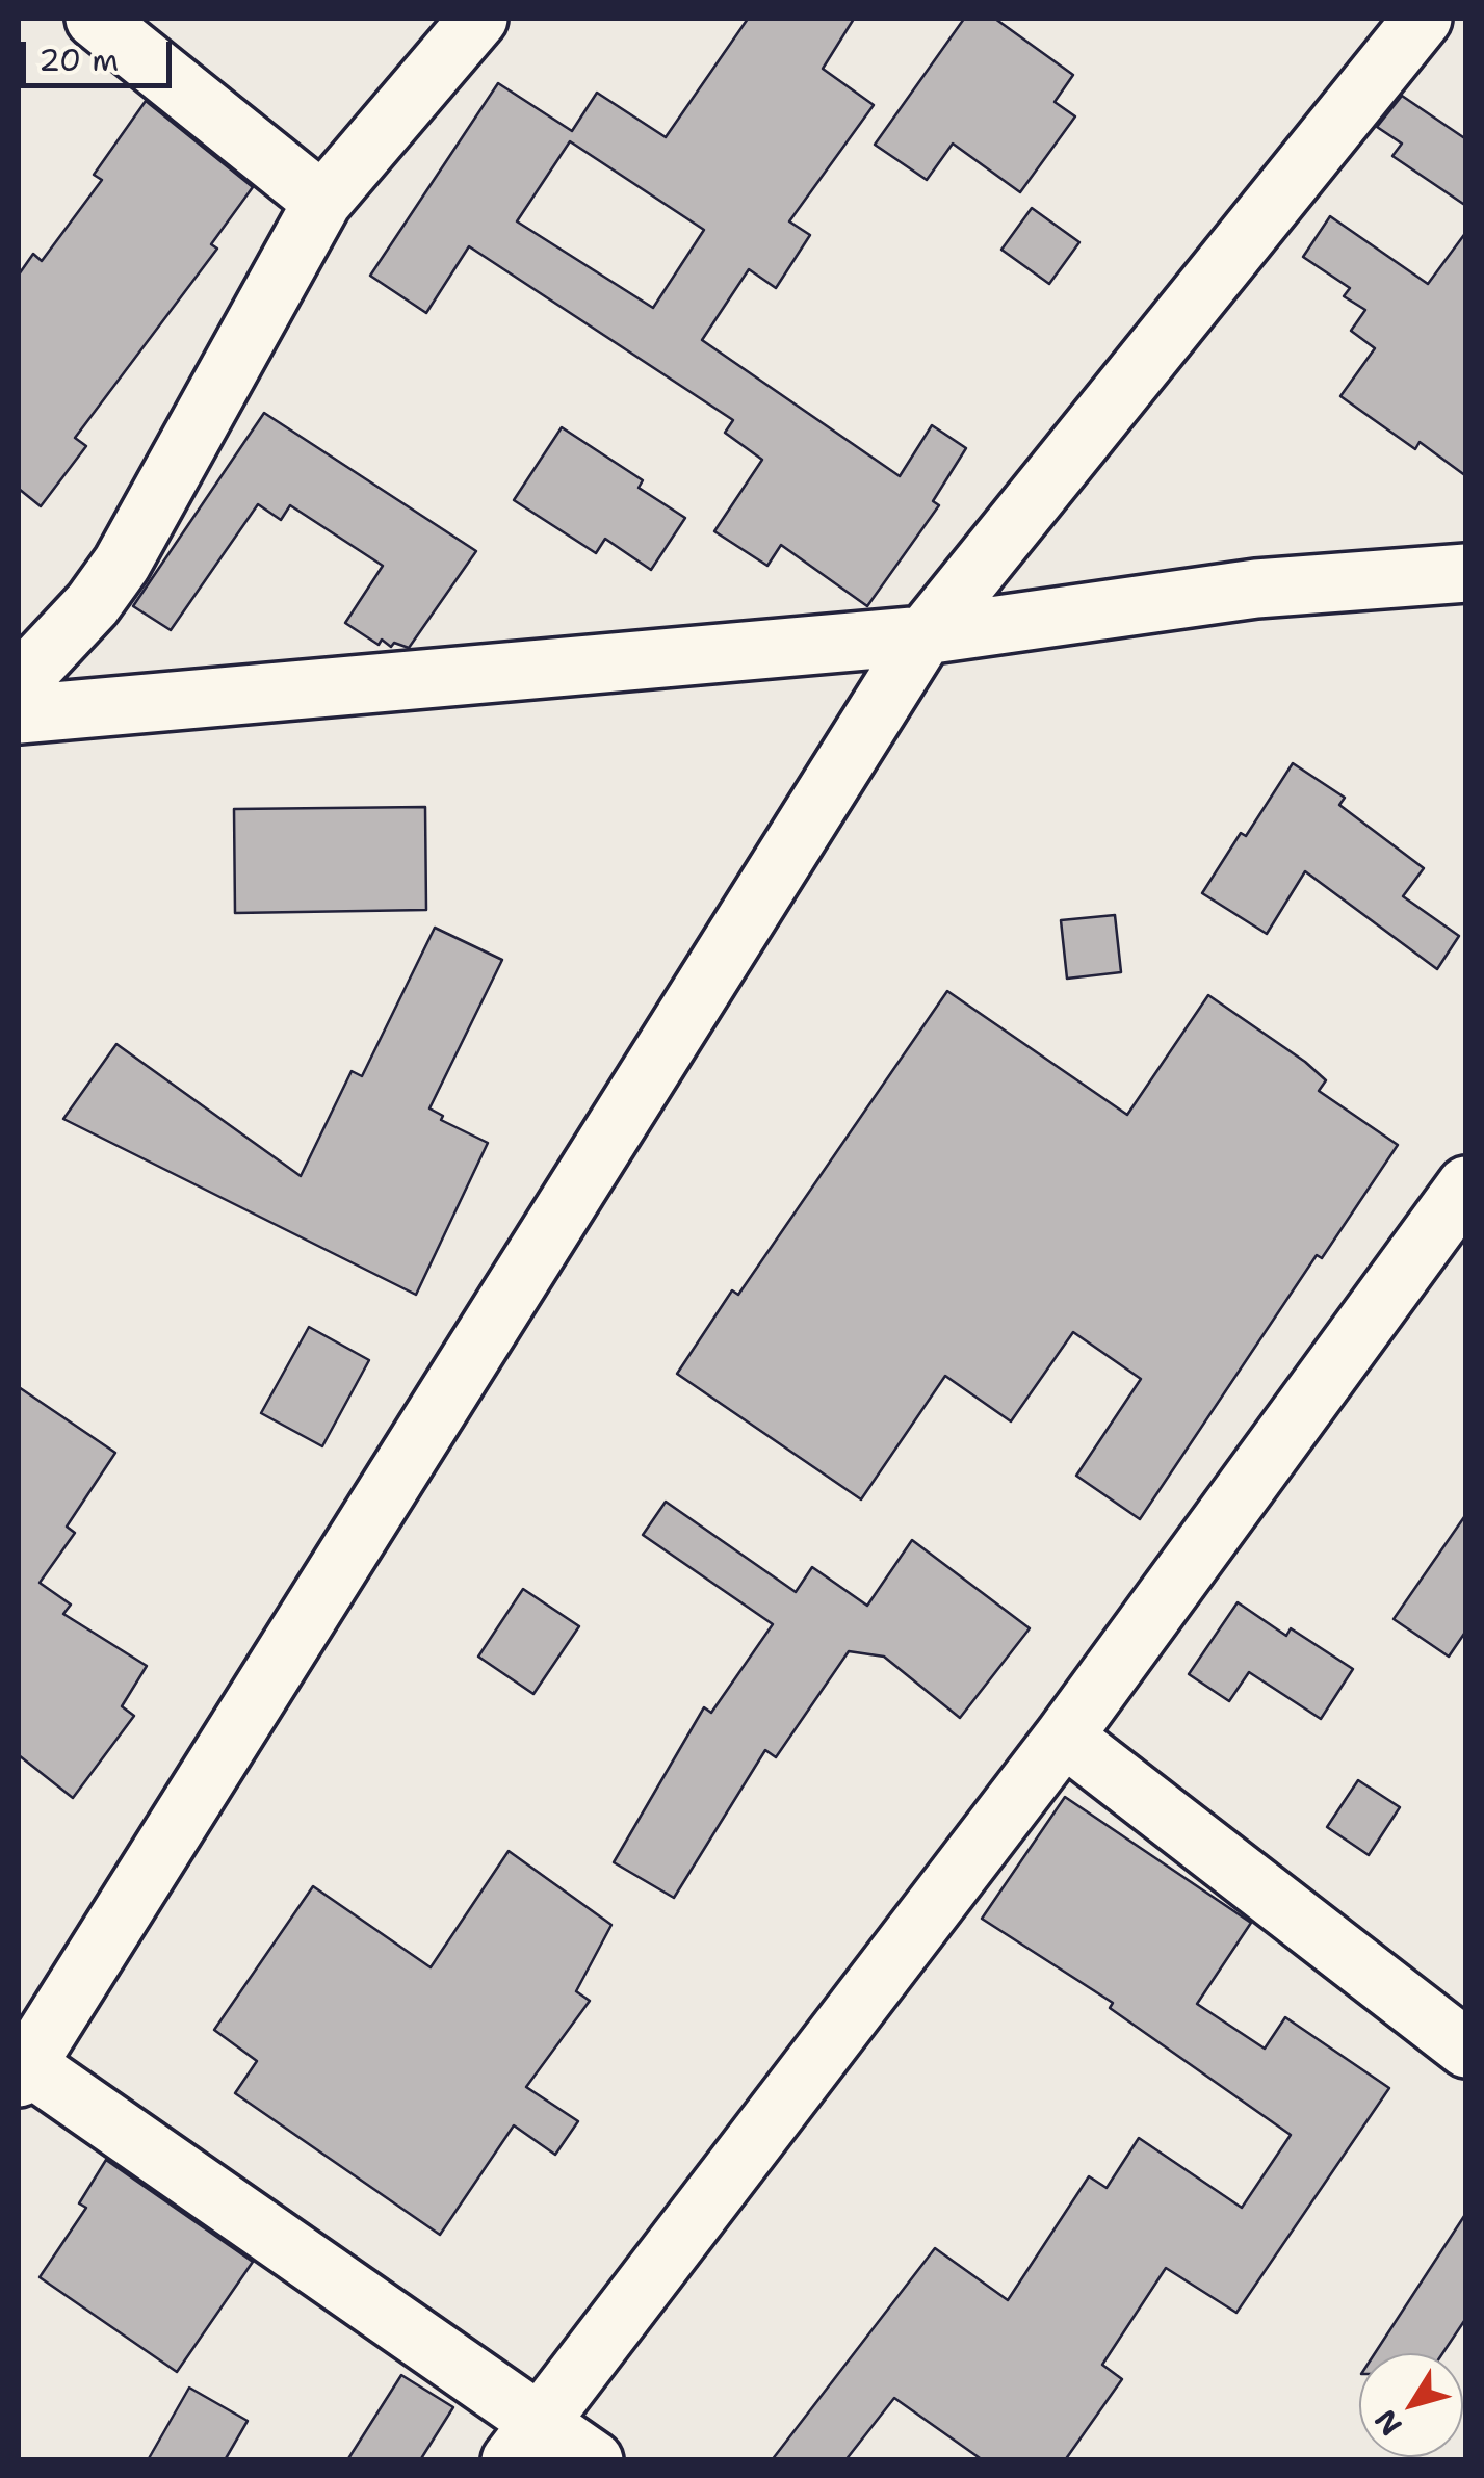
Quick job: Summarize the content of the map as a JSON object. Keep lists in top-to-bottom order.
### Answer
{
  "scale_bar": "20 m",
  "north": "bottom left"
}
